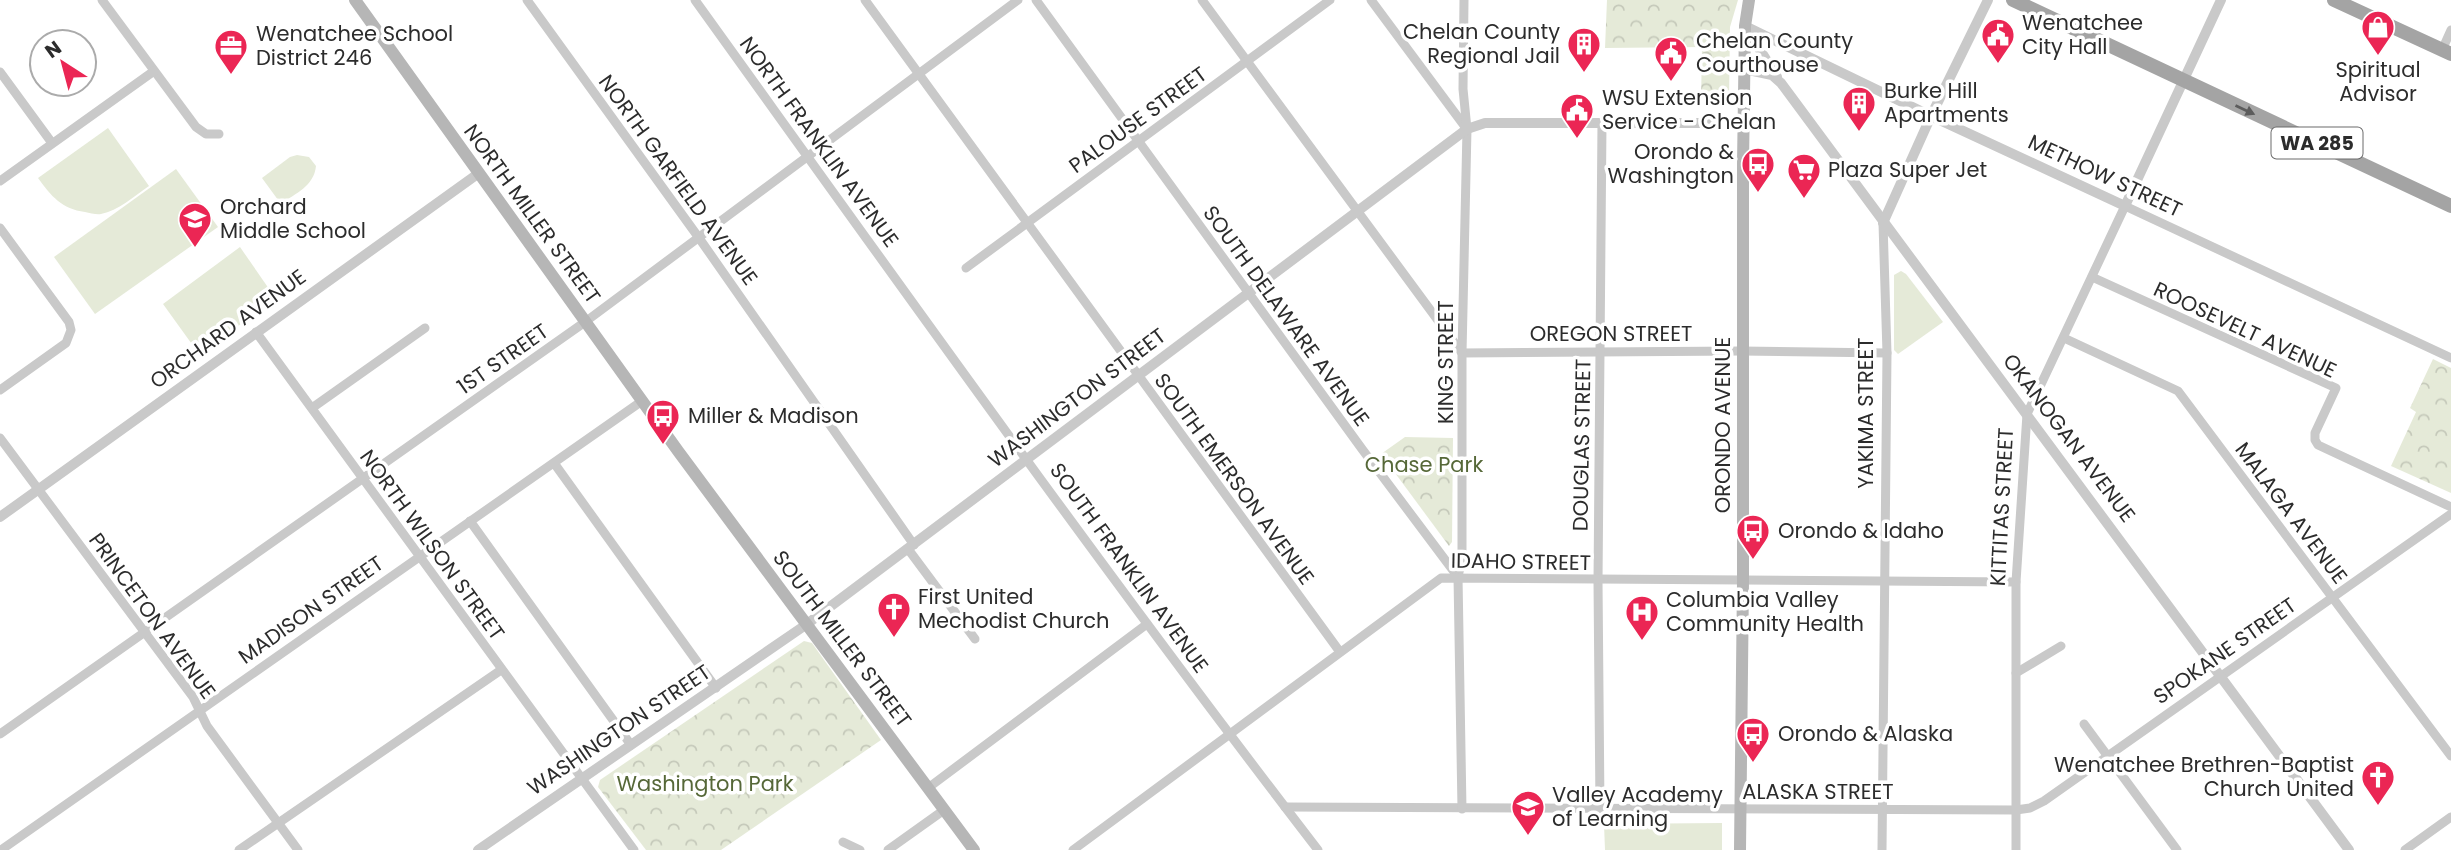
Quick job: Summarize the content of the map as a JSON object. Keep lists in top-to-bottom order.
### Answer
{
  "streets": {
    "main road": [
      "WA 285",
      "NORTH MILLER STREET",
      "ORONDO AVENUE",
      "SOUTH MILLER STREET"
    ],
    "street": [
      "PALOUSE STREET",
      "NORTH FRANKLIN AVENUE",
      "METHOW STREET",
      "NORTH GARFIELD AVENUE",
      "SOUTH DELAWARE AVENUE",
      "ORCHARD AVENUE",
      "ROOSEVELT AVENUE",
      "OREGON STREET",
      "1ST STREET",
      "KING STREET",
      "WASHINGTON STREET",
      "YAKIMA STREET",
      "OKANOGAN AVENUE",
      "DOUGLAS STREET",
      "SOUTH EMERSON AVENUE",
      "KITTITAS STREET",
      "MALAGA AVENUE",
      "NORTH WILSON STREET",
      "IDAHO STREET",
      "SOUTH FRANKLIN AVENUE",
      "MADISON STREET",
      "PRINCETON AVENUE",
      "SPOKANE STREET",
      "ALASKA STREET"
    ]
  },
  "crossings": [
    ["PALOUSE STREET", "SOUTH DELAWARE AVENUE"],
    ["PALOUSE STREET", "SOUTH EMERSON AVENUE"],
    ["NORTH FRANKLIN AVENUE", "1ST STREET"],
    ["NORTH FRANKLIN AVENUE", "SOUTH FRANKLIN AVENUE"],
    ["WA 285", "KITTITAS STREET"],
    ["METHOW STREET", "YAKIMA STREET"],
    ["METHOW STREET", "ORONDO AVENUE"],
    ["METHOW STREET", "OKANOGAN AVENUE"],
    ["METHOW STREET", "KITTITAS STREET"],
    ["NORTH GARFIELD AVENUE", "1ST STREET"],
    ["NORTH GARFIELD AVENUE", "WASHINGTON STREET"],
    ["NORTH MILLER STREET", "ORCHARD AVENUE"],
    ["NORTH MILLER STREET", "1ST STREET"],
    ["NORTH MILLER STREET", "MADISON STREET"],
    ["NORTH MILLER STREET", "SOUTH MILLER STREET"],
    ["SOUTH DELAWARE AVENUE", "KING STREET"],
    ["SOUTH DELAWARE AVENUE", "WASHINGTON STREET"],
    ["SOUTH DELAWARE AVENUE", "IDAHO STREET"],
    ["ORCHARD AVENUE", "NORTH WILSON STREET"],
    ["ORCHARD AVENUE", "PRINCETON AVENUE"],
    ["ROOSEVELT AVENUE", "KITTITAS STREET"],
    ["OREGON STREET", "KING STREET"],
    ["OREGON STREET", "YAKIMA STREET"],
    ["OREGON STREET", "ORONDO AVENUE"],
    ["OREGON STREET", "DOUGLAS STREET"],
    ["1ST STREET", "SOUTH EMERSON AVENUE"],
    ["1ST STREET", "NORTH WILSON STREET"],
    ["1ST STREET", "PRINCETON AVENUE"],
    ["KING STREET", "WASHINGTON STREET"],
    ["KING STREET", "IDAHO STREET"],
    ["KING STREET", "ALASKA STREET"],
    ["WASHINGTON STREET", "ORONDO AVENUE"],
    ["WASHINGTON STREET", "DOUGLAS STREET"],
    ["WASHINGTON STREET", "SOUTH EMERSON AVENUE"],
    ["WASHINGTON STREET", "NORTH WILSON STREET"],
    ["WASHINGTON STREET", "SOUTH FRANKLIN AVENUE"],
    ["WASHINGTON STREET", "SOUTH MILLER STREET"],
    ["YAKIMA STREET", "OKANOGAN AVENUE"],
    ["YAKIMA STREET", "IDAHO STREET"],
    ["YAKIMA STREET", "ALASKA STREET"],
    ["ORONDO AVENUE", "OKANOGAN AVENUE"],
    ["ORONDO AVENUE", "IDAHO STREET"],
    ["ORONDO AVENUE", "ALASKA STREET"],
    ["OKANOGAN AVENUE", "KITTITAS STREET"],
    ["OKANOGAN AVENUE", "SPOKANE STREET"],
    ["DOUGLAS STREET", "IDAHO STREET"],
    ["DOUGLAS STREET", "ALASKA STREET"],
    ["SOUTH EMERSON AVENUE", "IDAHO STREET"],
    ["KITTITAS STREET", "MALAGA AVENUE"],
    ["KITTITAS STREET", "IDAHO STREET"],
    ["KITTITAS STREET", "SPOKANE STREET"],
    ["KITTITAS STREET", "ALASKA STREET"],
    ["MALAGA AVENUE", "SPOKANE STREET"],
    ["NORTH WILSON STREET", "MADISON STREET"],
    ["IDAHO STREET", "SOUTH FRANKLIN AVENUE"],
    ["SOUTH FRANKLIN AVENUE", "ALASKA STREET"],
    ["MADISON STREET", "PRINCETON AVENUE"],
    ["SPOKANE STREET", "ALASKA STREET"]
  ],
  "parks": ["Chase Park", "Washington Park"],
  "places": {
    "shop": ["Spiritual Advisor"],
    "public building": ["Wenatchee City Hall", "Chelan County Courthouse", "WSU Extension Service - Chelan"],
    "building": ["Chelan County Regional Jail", "Burke Hill Apartments"],
    "office": ["Wenatchee School District 246"],
    "bus stop": [
      "Orondo & Washington",
      "Miller & Madison",
      "Orondo & Idaho",
      "Orondo & Alaska"
    ],
    "supermarket": ["Plaza Super Jet"],
    "school or university": ["Orchard Middle School", "Valley Academy of Learning"],
    "church": ["First United Mechodist Church", "Wenatchee Brethren-Baptist Church United"],
    "hospital": ["Columbia Valley Community Health"]
  },
  "north": "top left"
}
